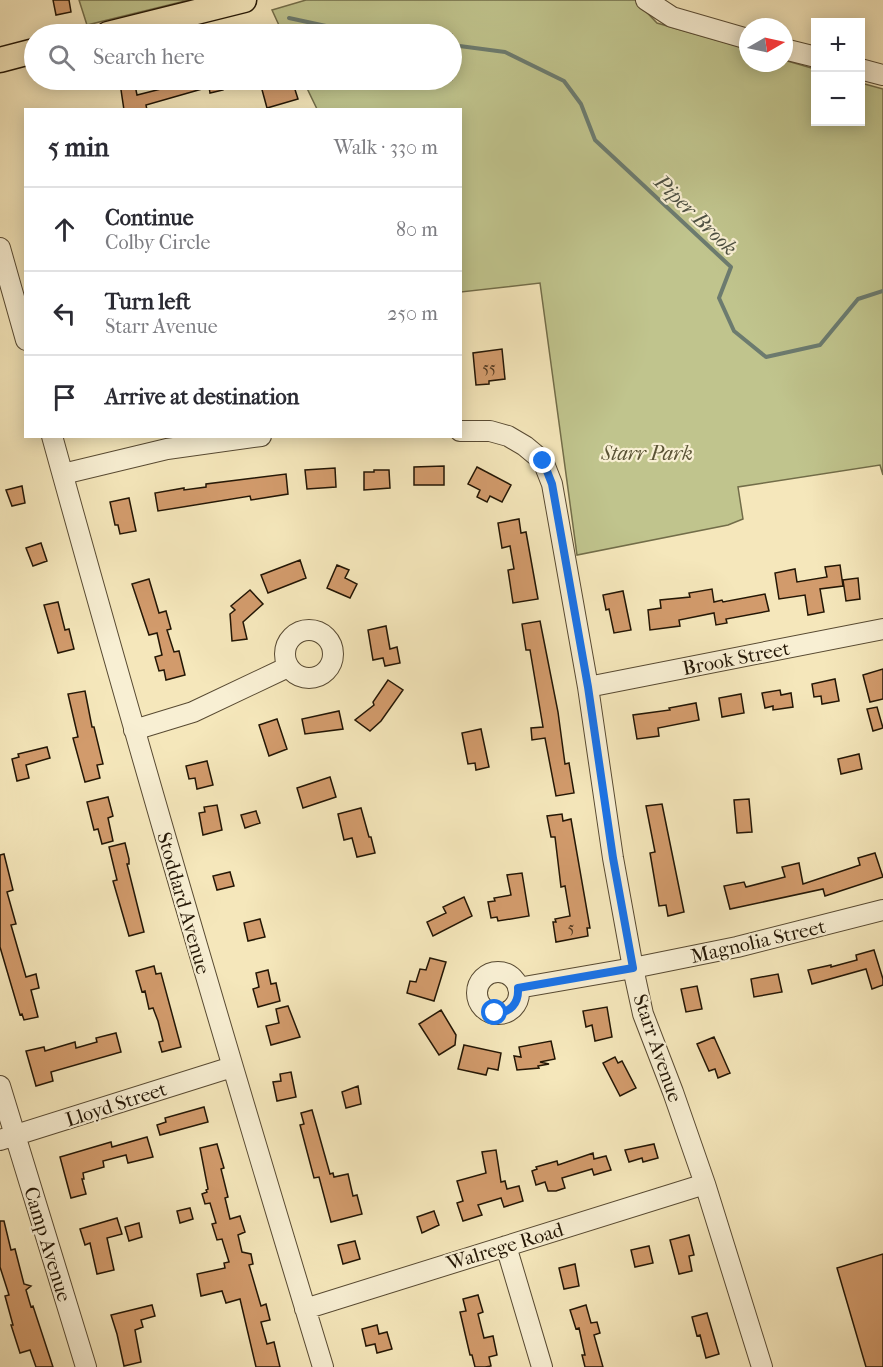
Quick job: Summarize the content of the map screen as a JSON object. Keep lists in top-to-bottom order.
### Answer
{
  "streets": {
    "street": [
      "Brook Street",
      "Stoddard Avenue",
      "Magnolia Street",
      "Starr Avenue",
      "Lloyd Street",
      "Camp Avenue",
      "Walrege Road"
    ]
  },
  "crossings": [
    ["Brook Street", "Starr Avenue"],
    ["Stoddard Avenue", "Lloyd Street"],
    ["Stoddard Avenue", "Walrege Road"],
    ["Magnolia Street", "Starr Avenue"],
    ["Starr Avenue", "Walrege Road"],
    ["Lloyd Street", "Camp Avenue"]
  ],
  "water": ["Piper Brook"],
  "parks": ["Starr Park"],
  "house_numbers": ["55", "5"],
  "north": "right",
  "page": {
    "map_buttons": ["+", "−"],
    "search": "Search here",
    "heading": ["5 min", "Walk · 330 m"],
    "list": [
      ["Continue", "Colby Circle", "80 m"],
      ["Turn left", "Starr Avenue", "250 m"],
      "Arrive at destination"
    ]
  }
}
